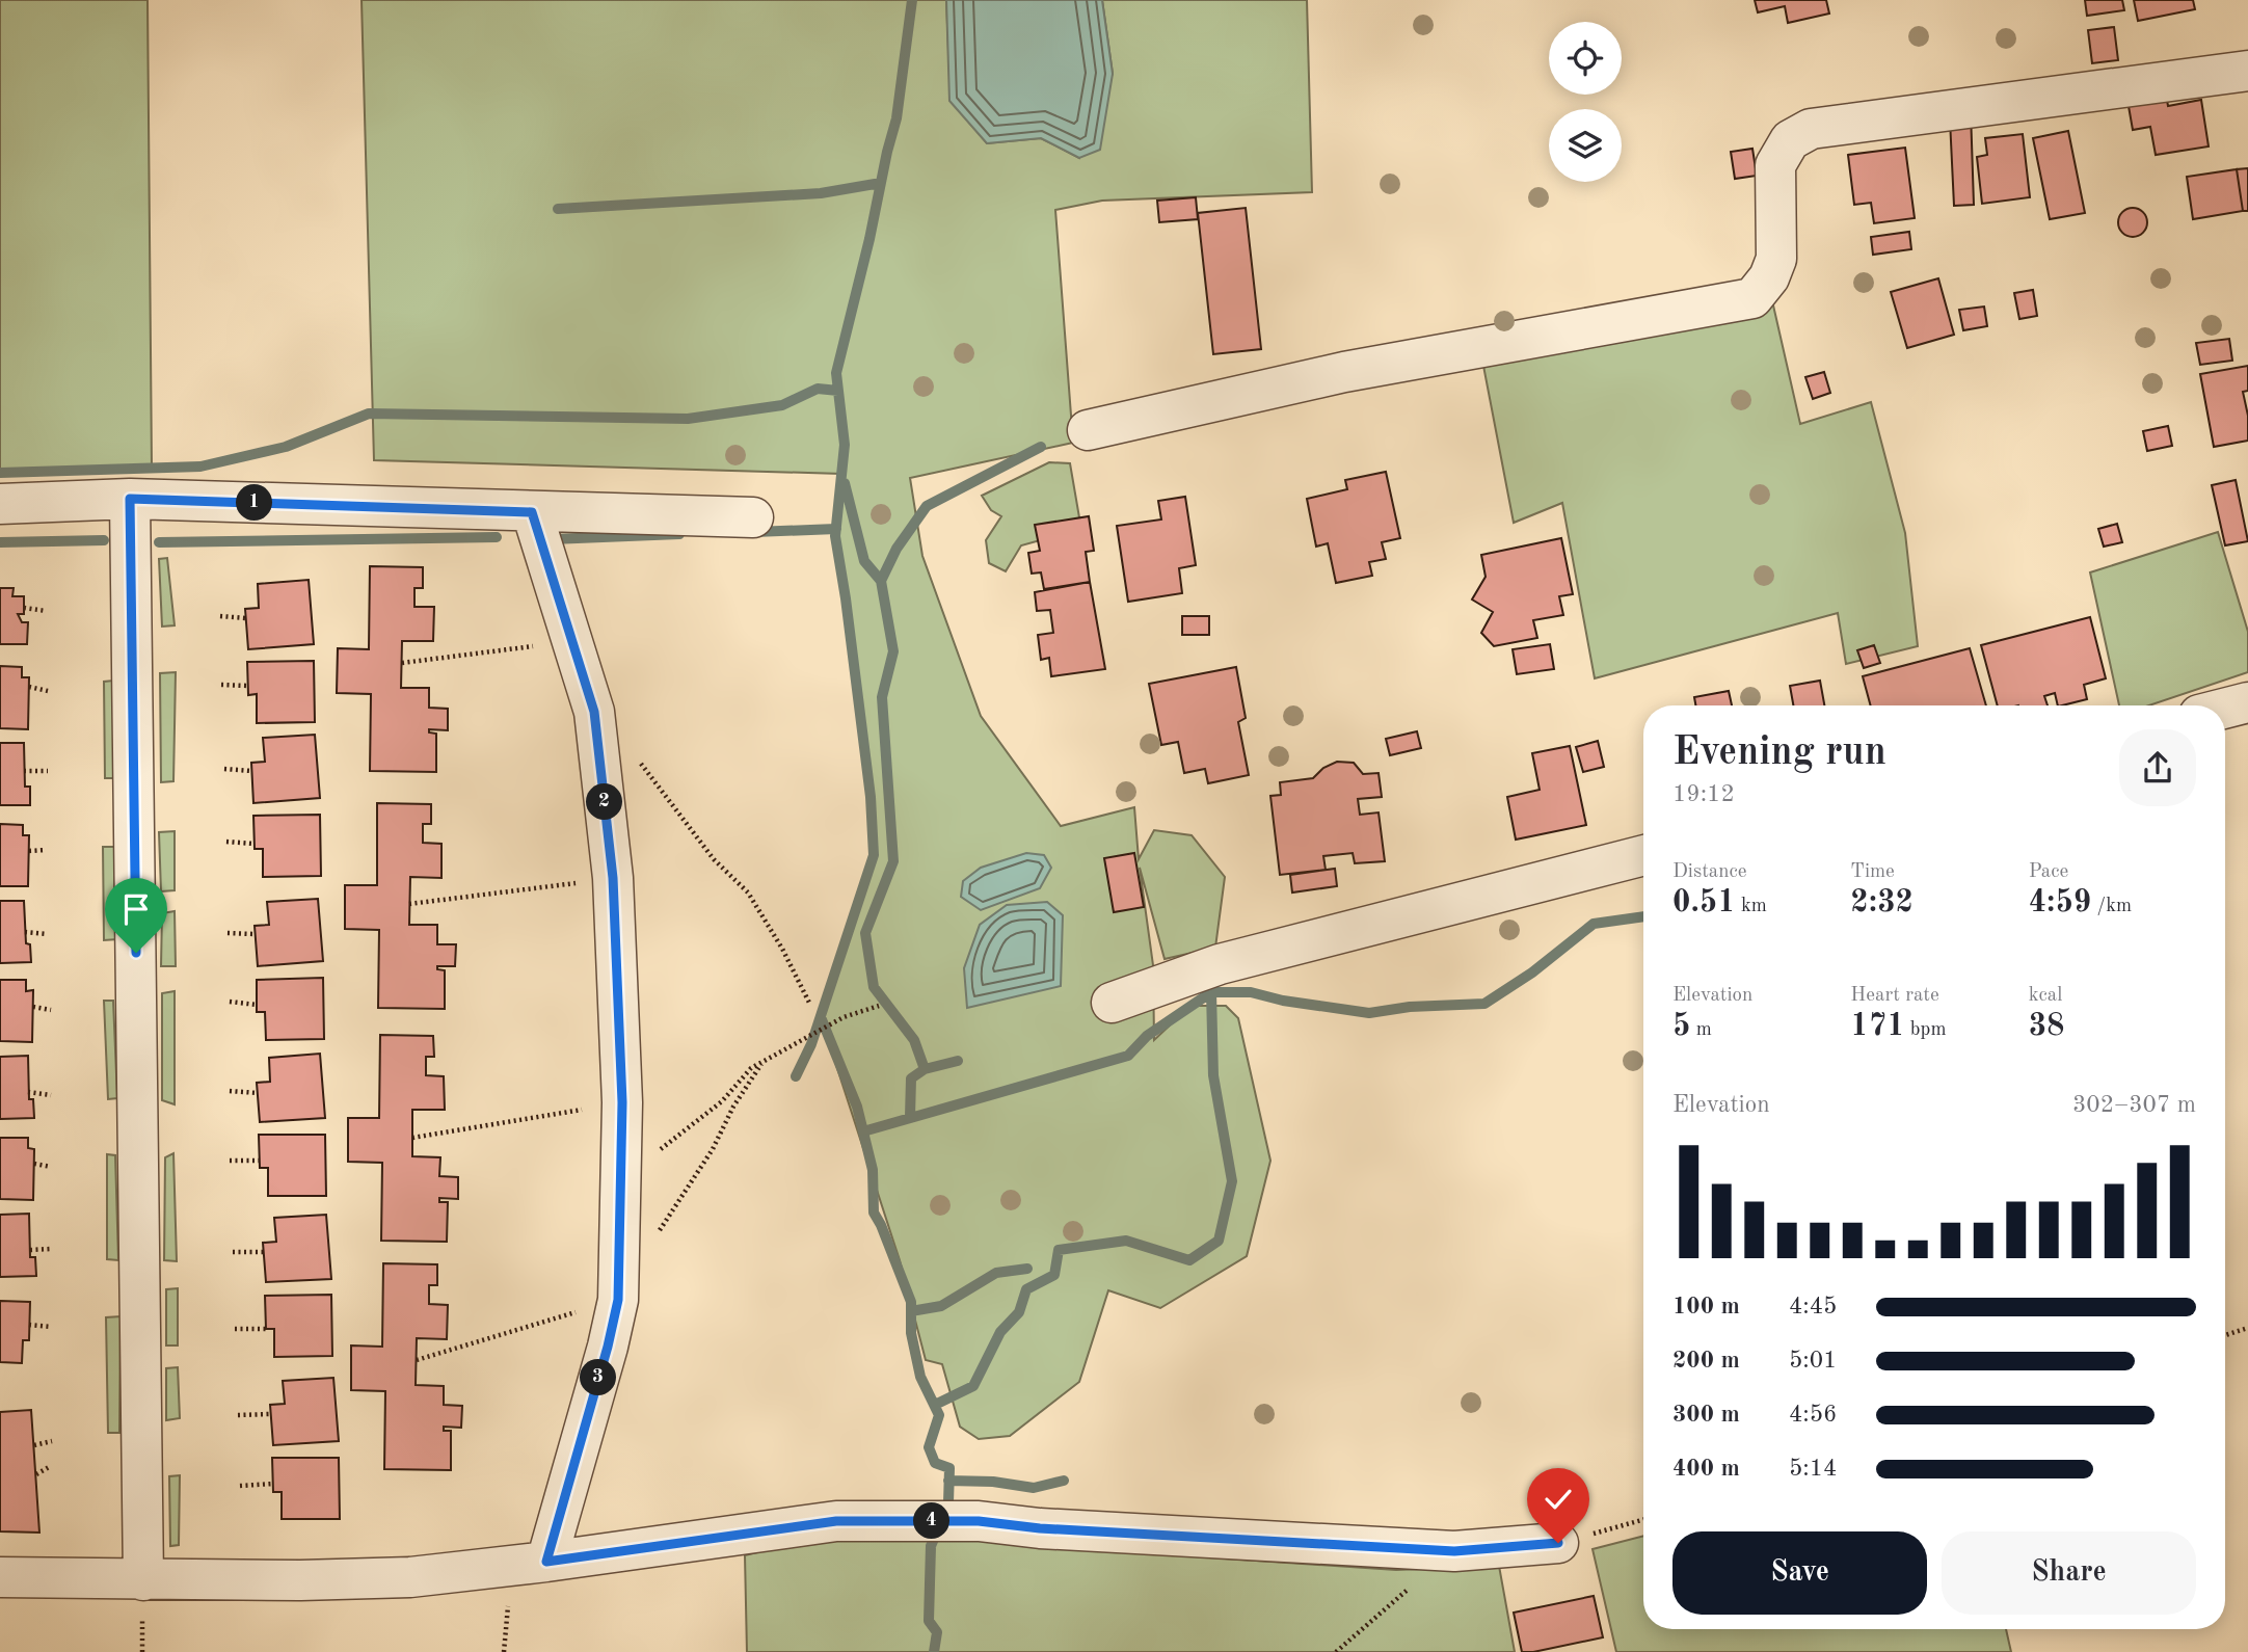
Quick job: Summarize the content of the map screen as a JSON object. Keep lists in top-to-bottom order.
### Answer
{
  "page": {
    "pins": [
      "1",
      "2",
      "3",
      "4"
    ],
    "heading": ["Evening run", "19:12"],
    "stats": [
      ["Distance", "0.51 km"],
      ["Time", "2:32"],
      ["Pace", "4:59 /km"],
      ["Elevation", "5 m"],
      ["Heart rate", "171 bpm"],
      ["kcal", "38"]
    ],
    "chart": ["Elevation", "302–307 m"],
    "list": [
      {
        "name": "100 m",
        "note": "4:45"
      },
      {
        "name": "200 m",
        "note": "5:01"
      },
      {
        "name": "300 m",
        "note": "4:56"
      },
      {
        "name": "400 m",
        "note": "5:14"
      }
    ],
    "buttons": ["Save", "Share"]
  }
}
